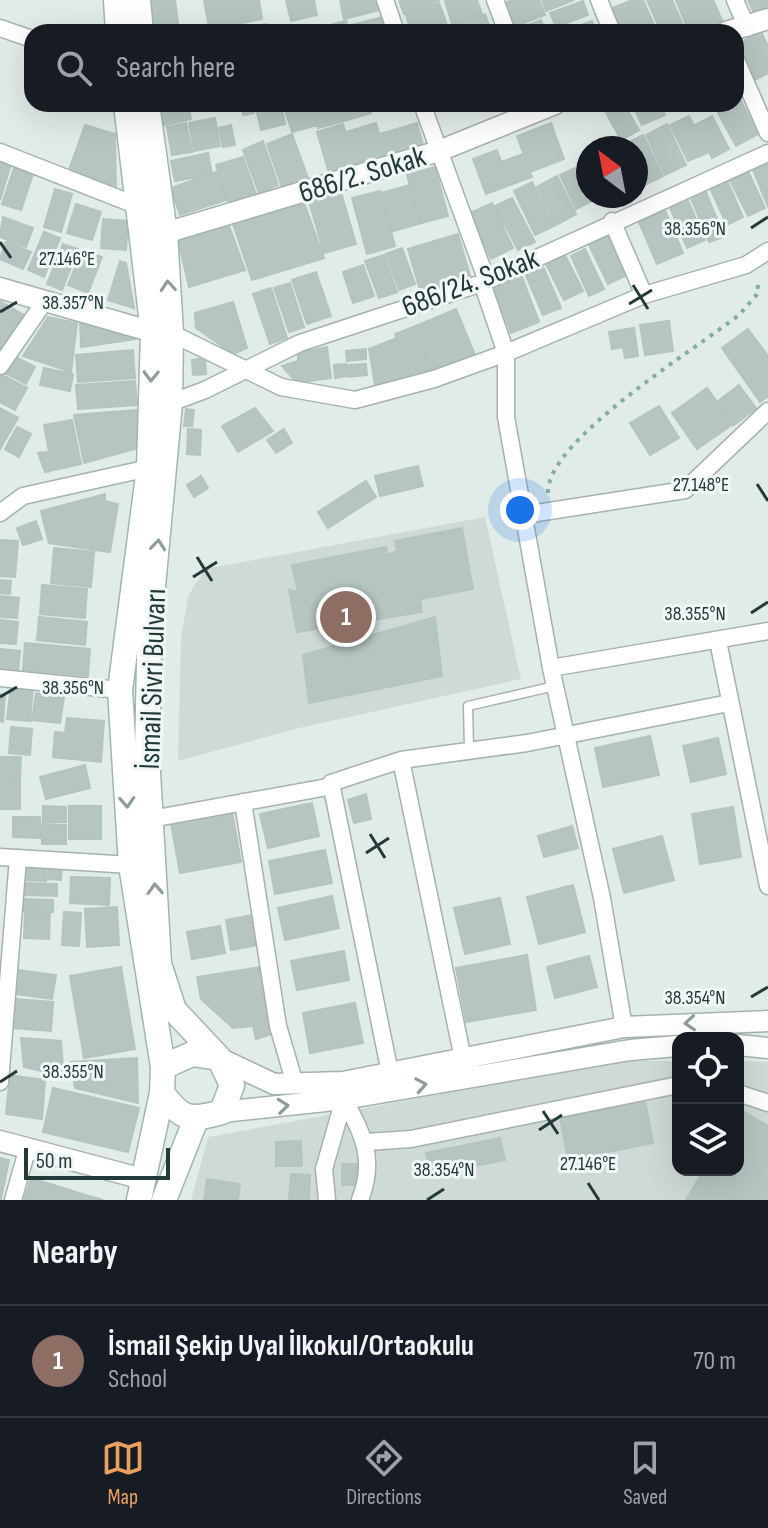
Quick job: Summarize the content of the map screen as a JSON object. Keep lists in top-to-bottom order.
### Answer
{
  "streets": {
    "main road": ["İsmail Sivri Bulvarı"],
    "street": ["686/2. Sokak", "686/24. Sokak"]
  },
  "crossings": [
    ["686/2. Sokak", "İsmail Sivri Bulvarı"],
    ["686/24. Sokak", "İsmail Sivri Bulvarı"]
  ],
  "scale_bar": "50 m",
  "north": "top left",
  "page": {
    "search": "Search here",
    "pins": "1",
    "scale": "50 m",
    "heading": "Nearby",
    "list": [
      {
        "mark": "1",
        "name": "İsmail Şekip Uyal İlkokul/Ortaokulu",
        "note": "School",
        "value": "70 m"
      }
    ],
    "nav": ["Map", "Directions", "Saved"]
  },
  "coordinates": [
    "38.356°N",
    "27.146°E",
    "38.357°N",
    "27.148°E",
    "38.355°N",
    "38.354°N"
  ]
}
